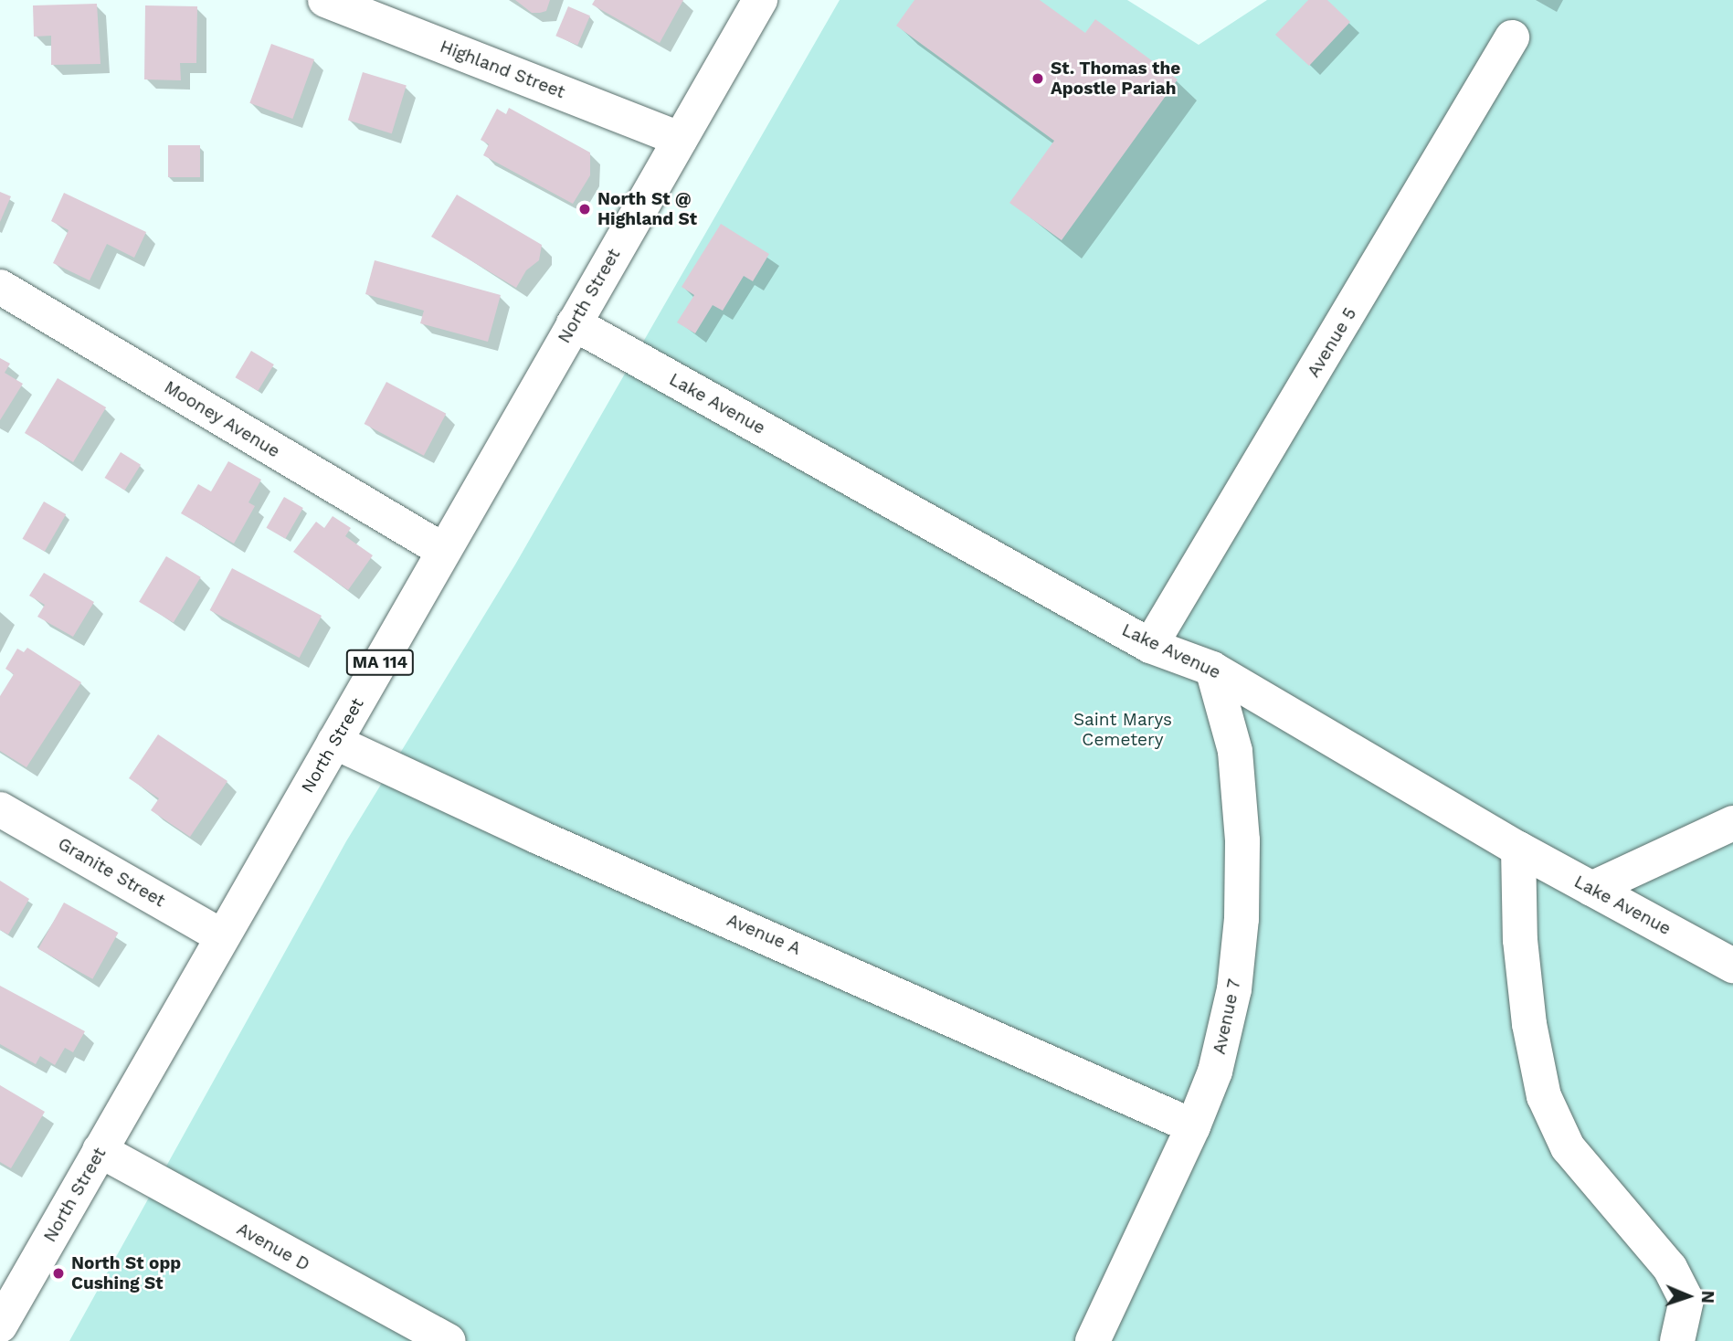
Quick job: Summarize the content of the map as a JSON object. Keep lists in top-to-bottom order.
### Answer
{
  "streets": {
    "main road": [
      "Highland Street",
      "North Street",
      "Avenue 5",
      "Lake Avenue",
      "Mooney Avenue",
      "MA 114",
      "Granite Street",
      "Avenue A",
      "Avenue 7",
      "Avenue D"
    ]
  },
  "crossings": [
    ["Highland Street", "North Street"],
    ["North Street", "Lake Avenue"],
    ["North Street", "Mooney Avenue"],
    ["North Street", "Granite Street"],
    ["North Street", "Avenue A"],
    ["North Street", "Avenue D"],
    ["Avenue 5", "Lake Avenue"],
    ["Lake Avenue", "Avenue 7"],
    ["Avenue A", "Avenue 7"]
  ],
  "parks": ["Saint Marys Cemetery"],
  "places": ["St. Thomas the Apostle Pariah", "North St @ Highland St", "North St opp Cushing St"],
  "north": "right"
}
